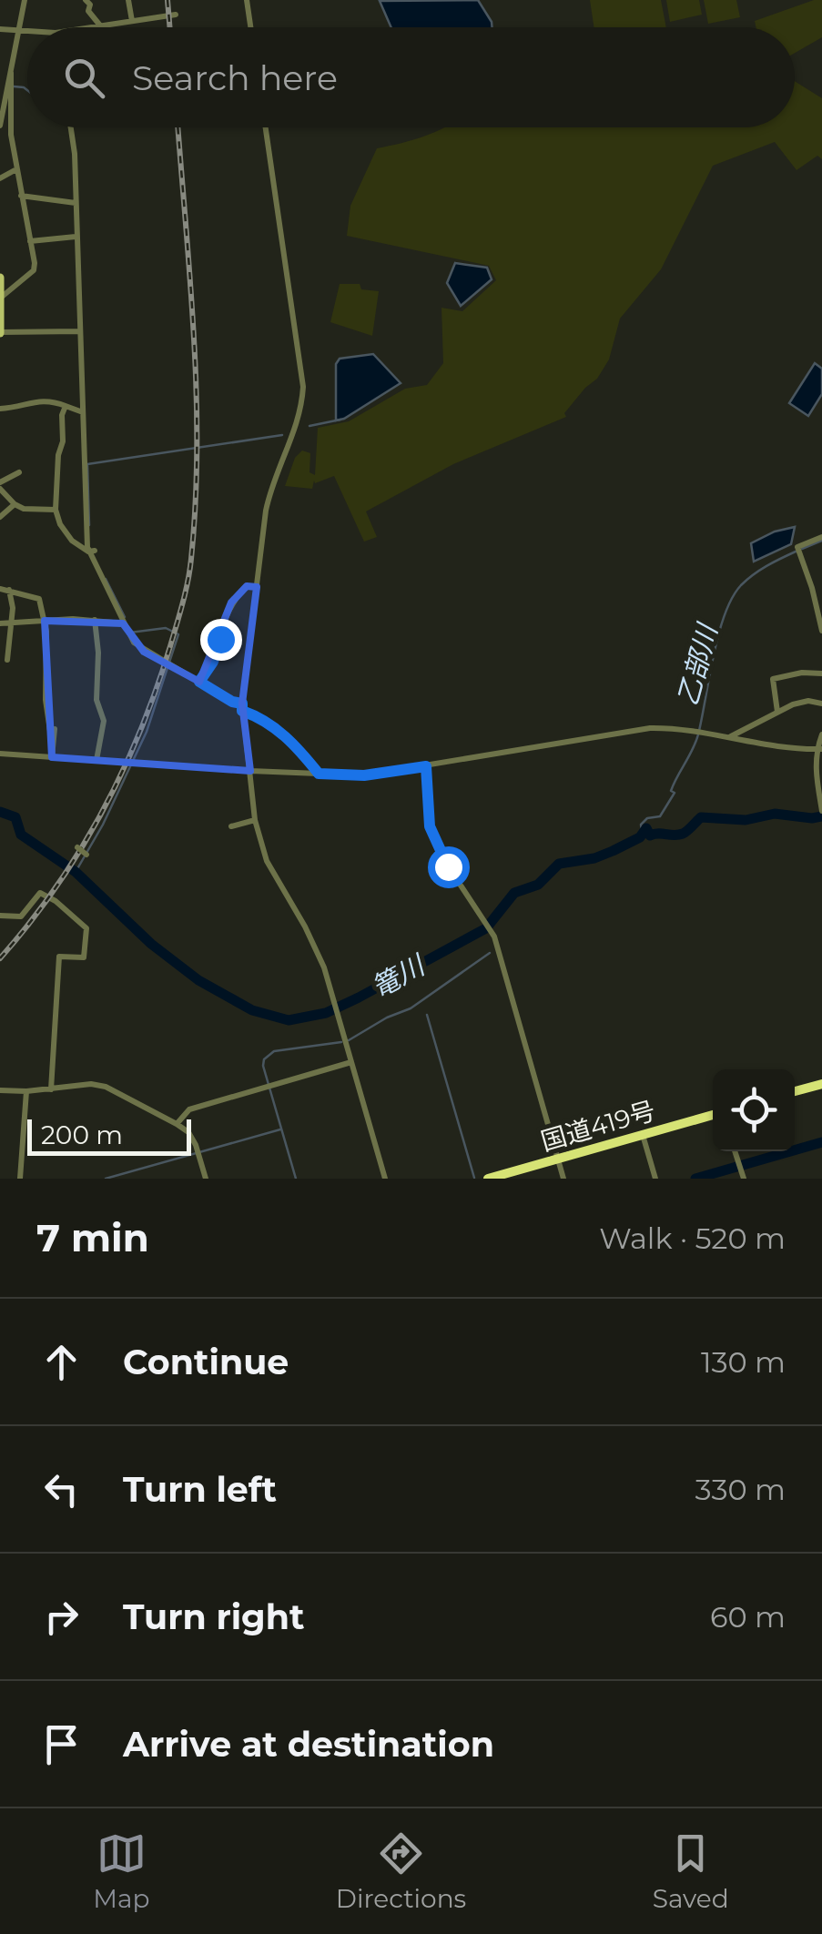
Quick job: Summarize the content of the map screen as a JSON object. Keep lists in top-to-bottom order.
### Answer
{
  "streets": {
    "highway": ["国道419号"]
  },
  "water": ["乙部川", "篭川"],
  "scale_bar": "200 m",
  "page": {
    "search": "Search here",
    "scale": "200 m",
    "heading": ["7 min", "Walk · 520 m"],
    "list": [
      ["Continue", "130 m"],
      ["Turn left", "330 m"],
      ["Turn right", "60 m"],
      "Arrive at destination"
    ],
    "nav": ["Map", "Directions", "Saved"]
  }
}
